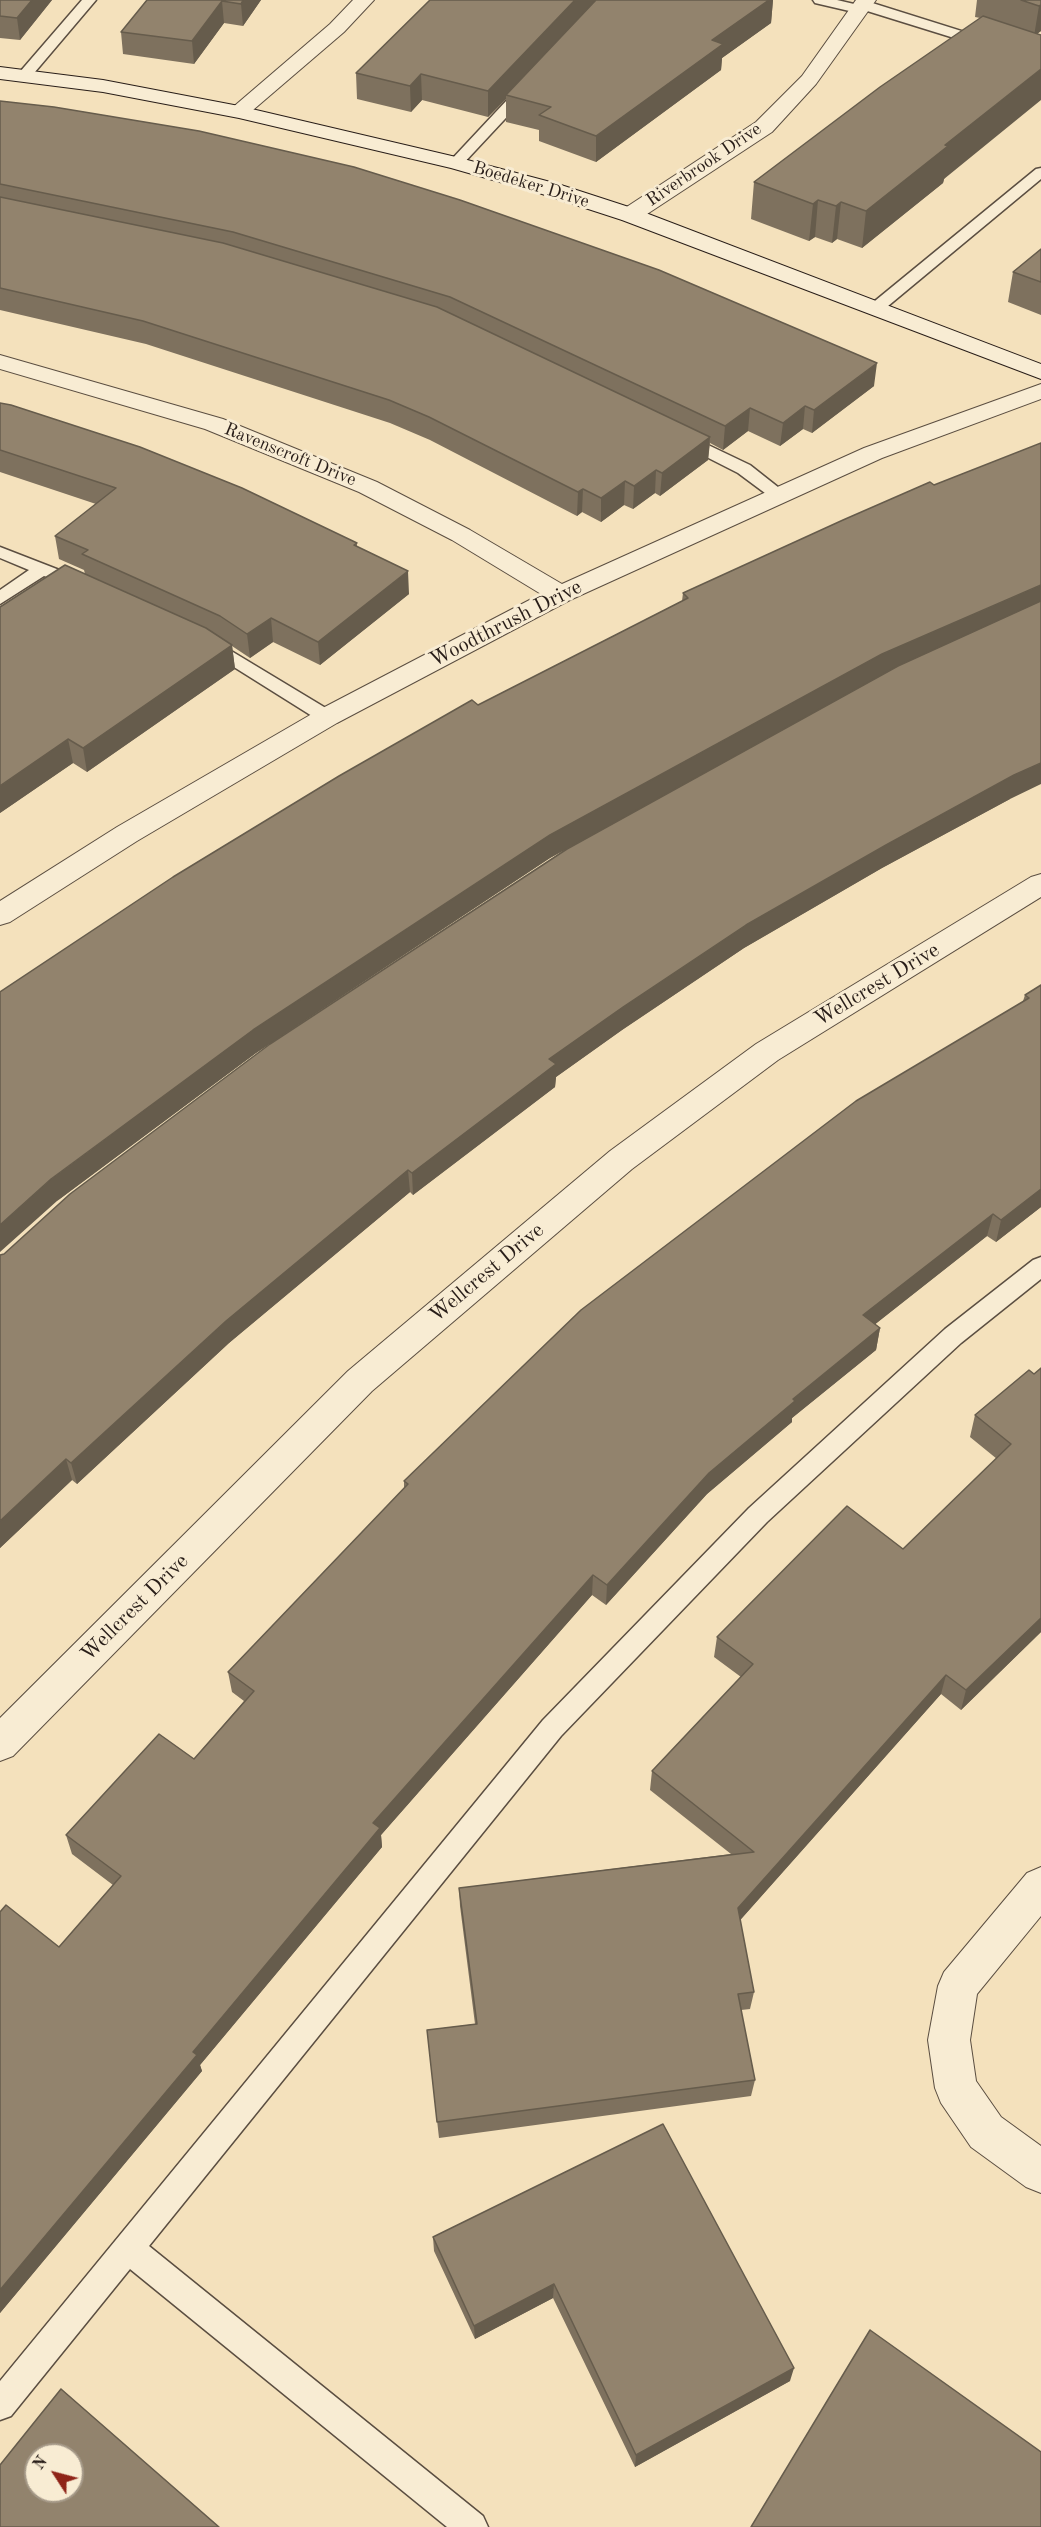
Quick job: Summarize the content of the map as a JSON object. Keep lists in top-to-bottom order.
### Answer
{
  "streets": {
    "street": [
      "Riverbrook Drive",
      "Boedeker Drive",
      "Ravenscroft Drive",
      "Woodthrush Drive",
      "Wellcrest Drive"
    ]
  },
  "crossings": [
    ["Riverbrook Drive", "Boedeker Drive"],
    ["Ravenscroft Drive", "Woodthrush Drive"]
  ],
  "north": "top left"
}
